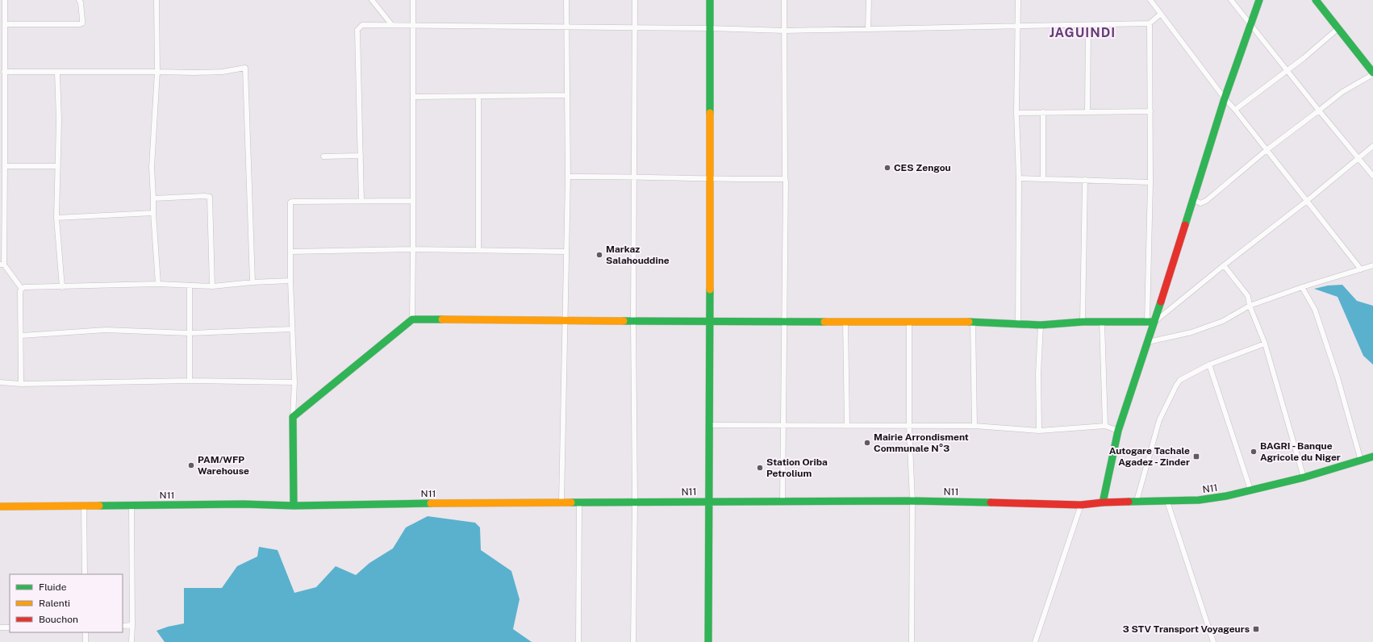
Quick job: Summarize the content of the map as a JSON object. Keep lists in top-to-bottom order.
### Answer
{
  "streets": {
    "street": ["N11"]
  },
  "districts": ["JAGUINDI"],
  "places": {
    "other": [
      "CES Zengou",
      "Markaz Salahouddine",
      "Mairie Arrondisment Communale N°3",
      "BAGRI - Banque Agricole du Niger",
      "PAM/WFP Warehouse",
      "Station Oriba Petrolium"
    ],
    "transit": ["Autogare Tachale Agadez - Zinder", "3 STV Transport Voyageurs"]
  },
  "legend": ["Fluide", "Ralenti", "Bouchon"]
}
